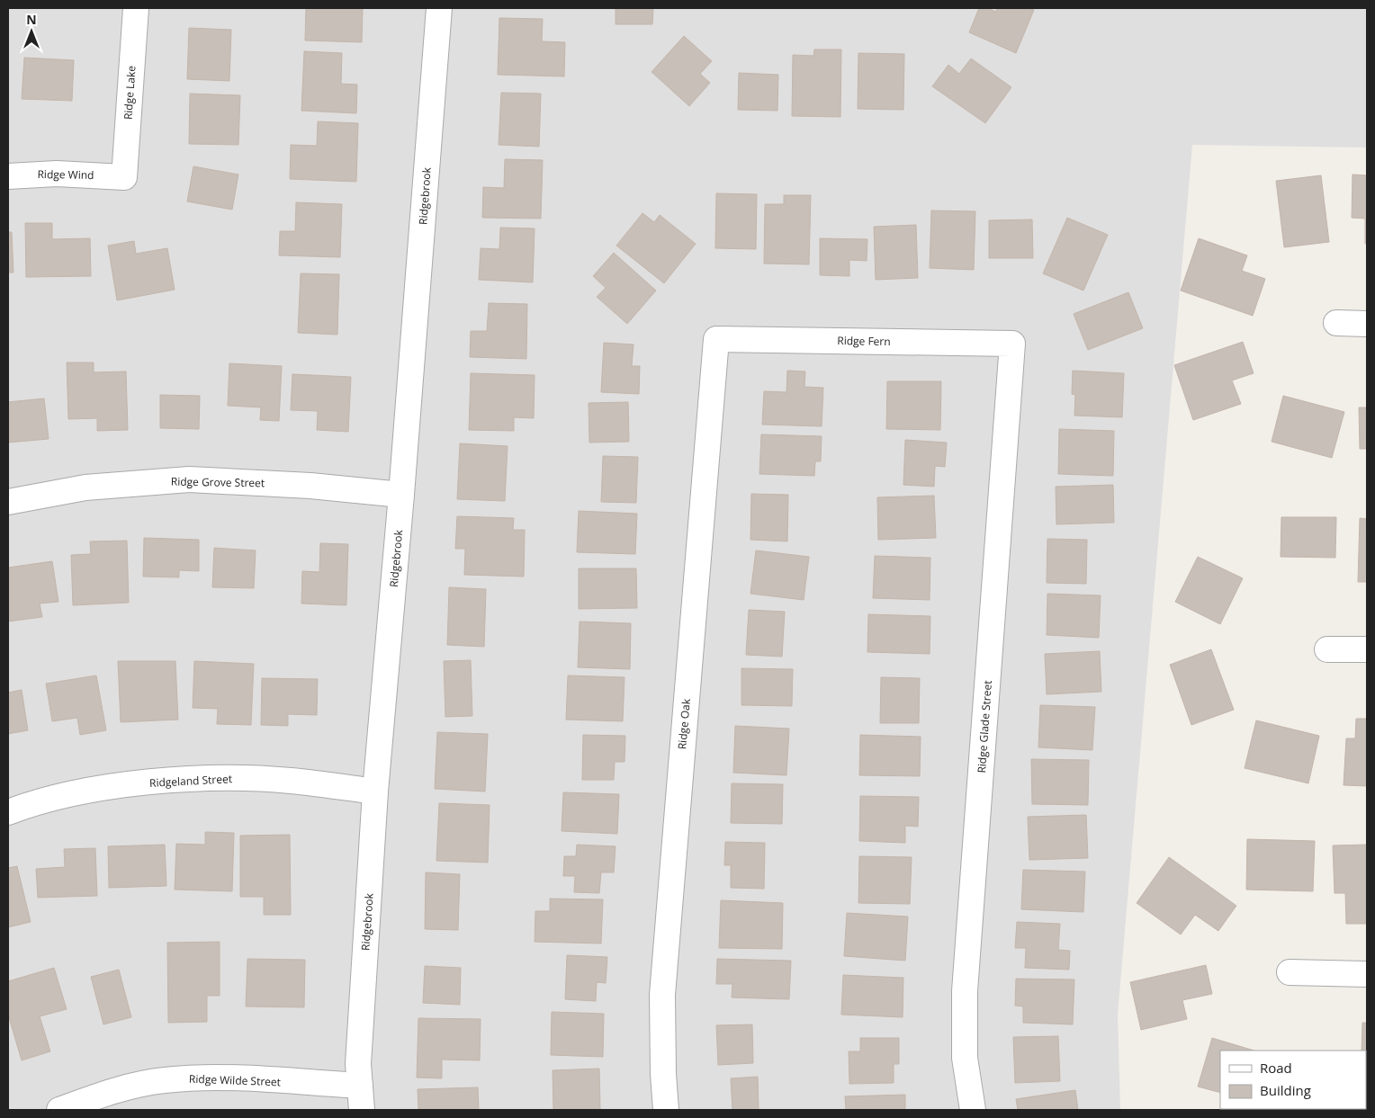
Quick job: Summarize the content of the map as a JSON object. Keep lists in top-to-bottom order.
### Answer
{
  "streets": {
    "street": [
      "Ridge Lake",
      "Ridge Wind",
      "Ridgebrook",
      "Ridge Fern",
      "Ridge Grove Street",
      "Ridge Oak",
      "Ridge Glade Street",
      "Ridgeland Street",
      "Ridge Wilde Street"
    ]
  },
  "crossings": [
    ["Ridge Lake", "Ridge Wind"],
    ["Ridgebrook", "Ridge Grove Street"],
    ["Ridgebrook", "Ridgeland Street"],
    ["Ridgebrook", "Ridge Wilde Street"],
    ["Ridge Fern", "Ridge Oak"],
    ["Ridge Fern", "Ridge Glade Street"]
  ],
  "legend": ["Road", "Building"],
  "north": "top"
}
